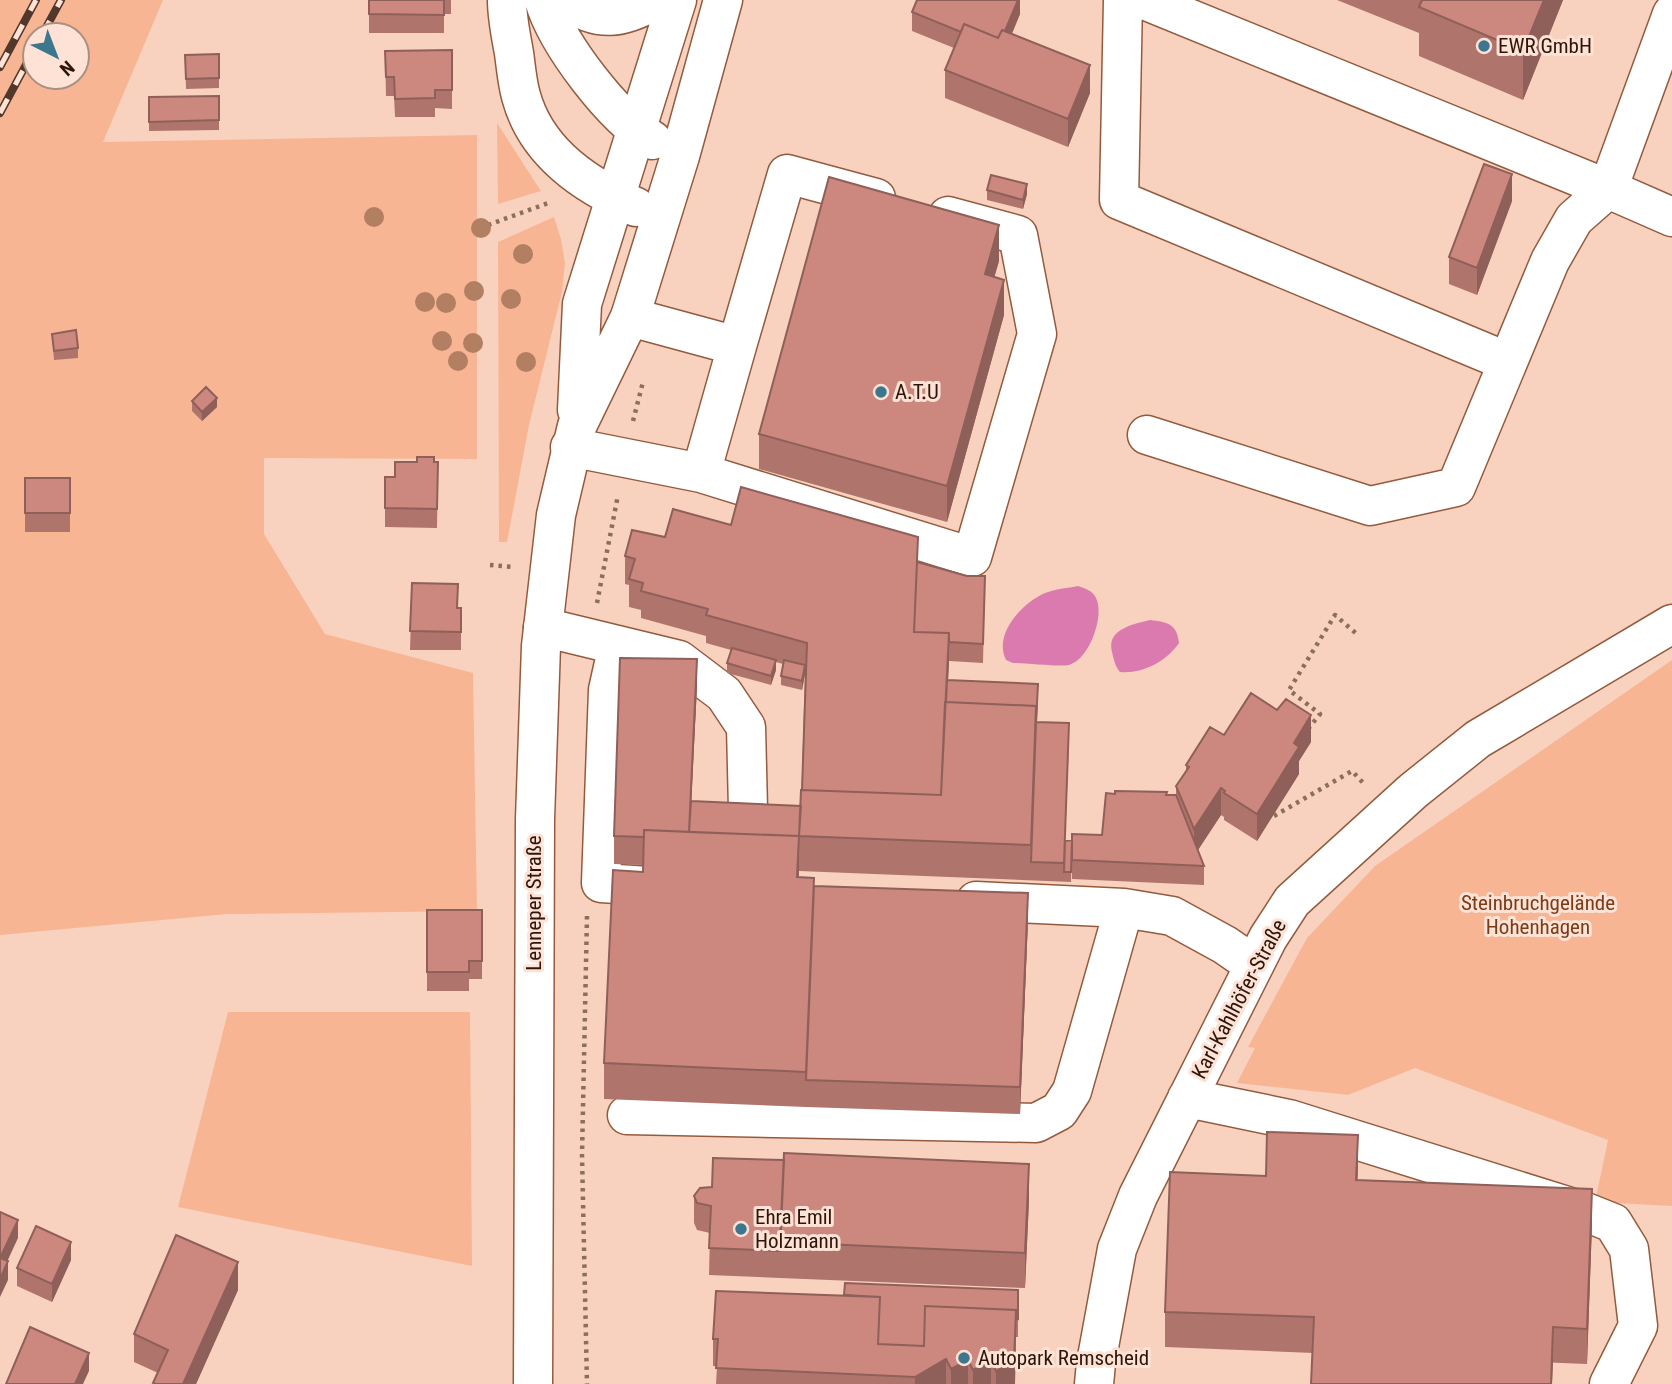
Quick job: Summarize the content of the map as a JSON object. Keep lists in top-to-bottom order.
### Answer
{
  "streets": {
    "main road": ["Lenneper Straße", "Karl-Kahlhöfer-Straße"]
  },
  "parks": ["Steinbruchgelände Hohenhagen"],
  "places": [
    "EWR GmbH",
    "A.T.U",
    "Ehra Emil Holzmann",
    "Autopark Remscheid"
  ],
  "north": "bottom right"
}
